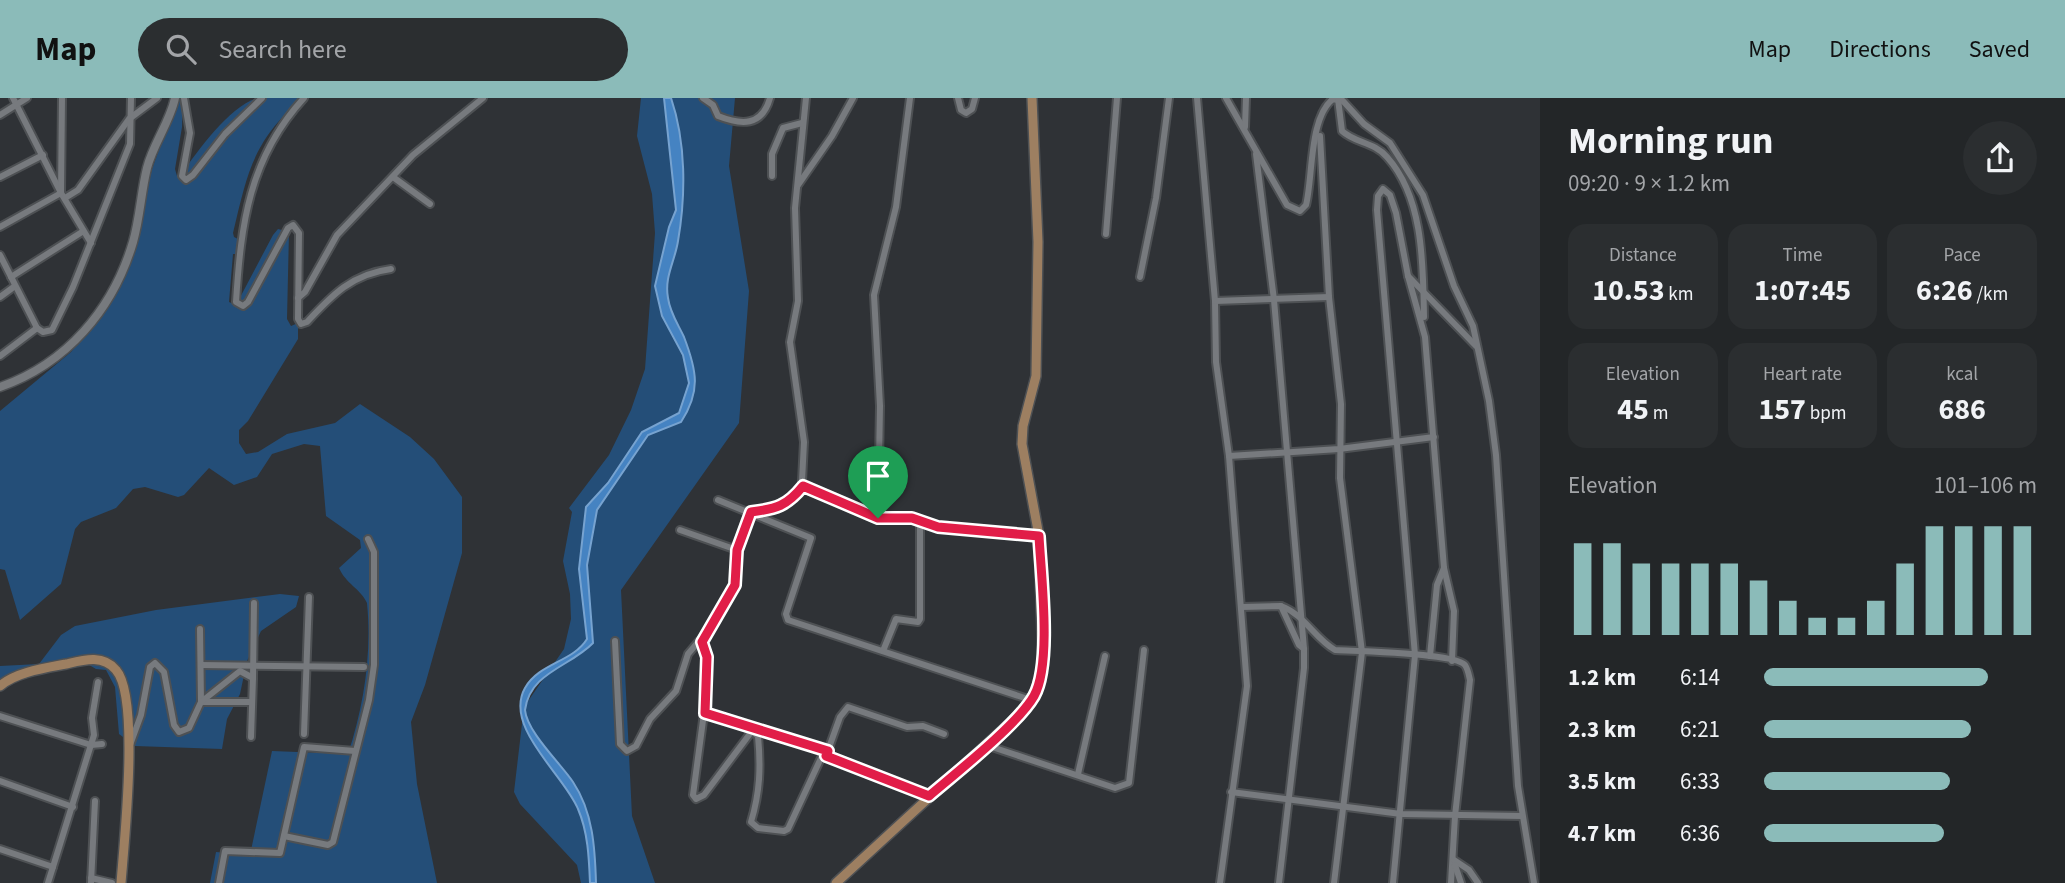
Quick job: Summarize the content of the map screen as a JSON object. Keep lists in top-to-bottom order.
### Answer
{
  "page": {
    "header": "Map",
    "search": "Search here",
    "nav": ["Map", "Directions", "Saved"],
    "heading": ["Morning run", "09:20 · 9 × 1.2 km"],
    "stats": [
      ["Distance", "10.53 km"],
      ["Time", "1:07:45"],
      ["Pace", "6:26 /km"],
      ["Elevation", "45 m"],
      ["Heart rate", "157 bpm"],
      ["kcal", "686"]
    ],
    "chart": ["Elevation", "101–106 m"],
    "list": [
      {
        "name": "1.2 km",
        "note": "6:14"
      },
      {
        "name": "2.3 km",
        "note": "6:21"
      },
      {
        "name": "3.5 km",
        "note": "6:33"
      },
      {
        "name": "4.7 km",
        "note": "6:36"
      }
    ]
  }
}
